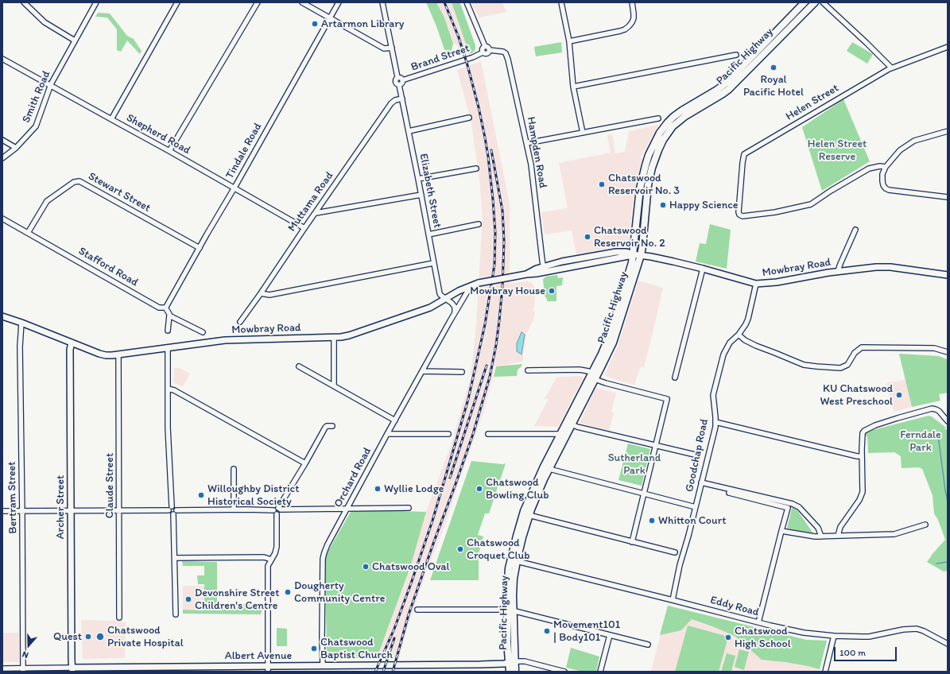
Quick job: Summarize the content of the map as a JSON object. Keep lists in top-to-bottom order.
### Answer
{
  "streets": {
    "highway": ["Pacific Highway"],
    "main road": ["Mowbray Road", "Archer Street", "Albert Avenue"],
    "street": [
      "Brand Street",
      "Smith Road",
      "Helen Street",
      "Shepherd Road",
      "Tindale Road",
      "Hampden Road",
      "Elizabeth Street",
      "Stewart Street",
      "Muttama Road",
      "Stafford Road",
      "Goodchap Road",
      "Orchard Road",
      "Claude Street",
      "Bertram Street",
      "Eddy Road"
    ]
  },
  "crossings": [
    ["Pacific Highway", "Mowbray Road"],
    ["Pacific Highway", "Eddy Road"],
    ["Pacific Highway", "Albert Avenue"],
    ["Brand Street", "Hampden Road"],
    ["Brand Street", "Elizabeth Street"],
    ["Smith Road", "Shepherd Road"],
    ["Shepherd Road", "Tindale Road"],
    ["Shepherd Road", "Muttama Road"],
    ["Tindale Road", "Stewart Street"],
    ["Tindale Road", "Stafford Road"],
    ["Hampden Road", "Mowbray Road"],
    ["Elizabeth Street", "Muttama Road"],
    ["Elizabeth Street", "Mowbray Road"],
    ["Stewart Street", "Stafford Road"],
    ["Mowbray Road", "Goodchap Road"],
    ["Mowbray Road", "Orchard Road"],
    ["Mowbray Road", "Claude Street"],
    ["Mowbray Road", "Bertram Street"],
    ["Mowbray Road", "Archer Street"],
    ["Goodchap Road", "Eddy Road"],
    ["Orchard Road", "Albert Avenue"],
    ["Bertram Street", "Albert Avenue"],
    ["Archer Street", "Albert Avenue"]
  ],
  "parks": ["Helen Street Reserve", "Ferndale Park", "Sutherland Park"],
  "places": [
    "Artarmon Library",
    "Royal Pacific Hotel",
    "Chatswood Reservoir No. 3",
    "Happy Science",
    "Chatswood Reservoir No. 2",
    "Mowbray House",
    "KU Chatswood West Preschool",
    "Wyllie Lodge",
    "Chatswood Bowling Club",
    "Willoughby District Historical Society",
    "Whitton Court",
    "Chatswood Croquet Club",
    "Chatswood Oval",
    "Dougherty Community Centre",
    "Devonshire Street Children's Centre",
    "Movement101 | Body101",
    "Quest",
    "Chatswood Private Hospital",
    "Chatswood High School",
    "Chatswood Baptist Church"
  ],
  "scale_bar": "100 m",
  "north": "bottom"
}
